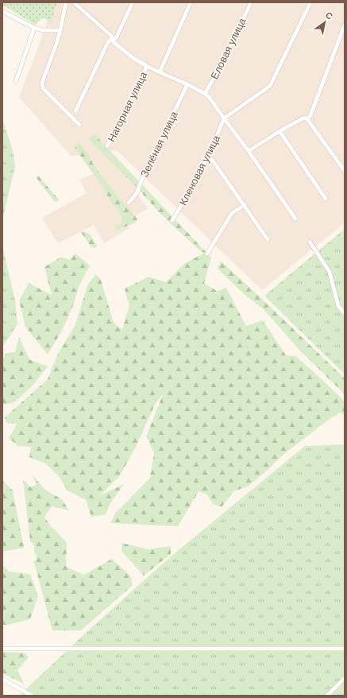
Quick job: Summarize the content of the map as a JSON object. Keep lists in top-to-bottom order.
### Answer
{
  "streets": {
    "street": [
      "Еловая улица",
      "Нагорная улица",
      "Зелёная улица",
      "Кленовая улица"
    ]
  },
  "north": "top right"
}
